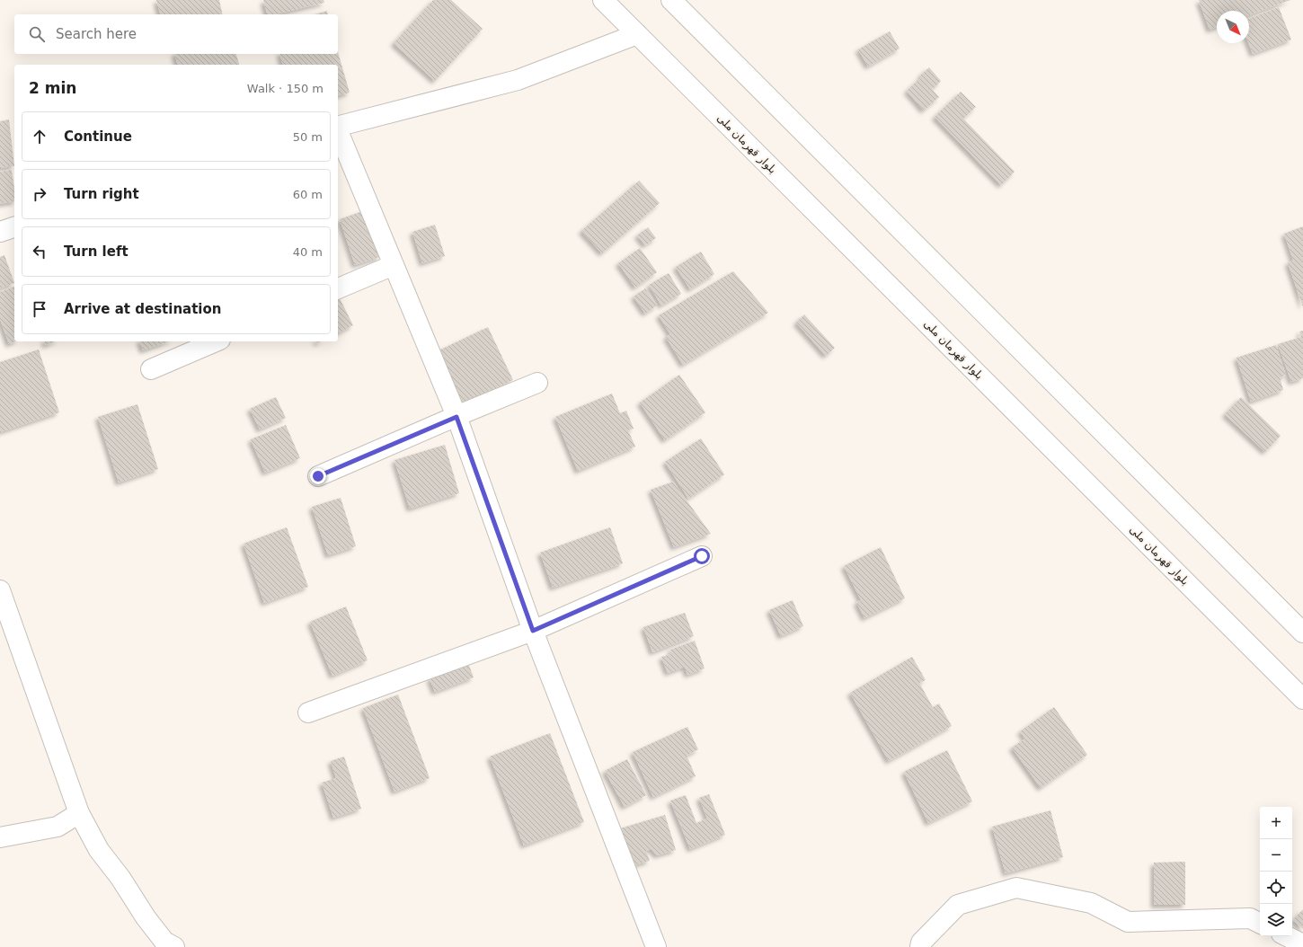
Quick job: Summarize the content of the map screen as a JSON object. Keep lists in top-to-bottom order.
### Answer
{
  "streets": {
    "main road": ["بلوار قهرمان ملی"]
  },
  "north": "bottom right",
  "page": {
    "search": "Search here",
    "heading": ["2 min", "Walk · 150 m"],
    "list": [
      ["Continue", "50 m"],
      ["Turn right", "60 m"],
      ["Turn left", "40 m"],
      "Arrive at destination"
    ],
    "map_buttons": ["+", "−"]
  }
}
